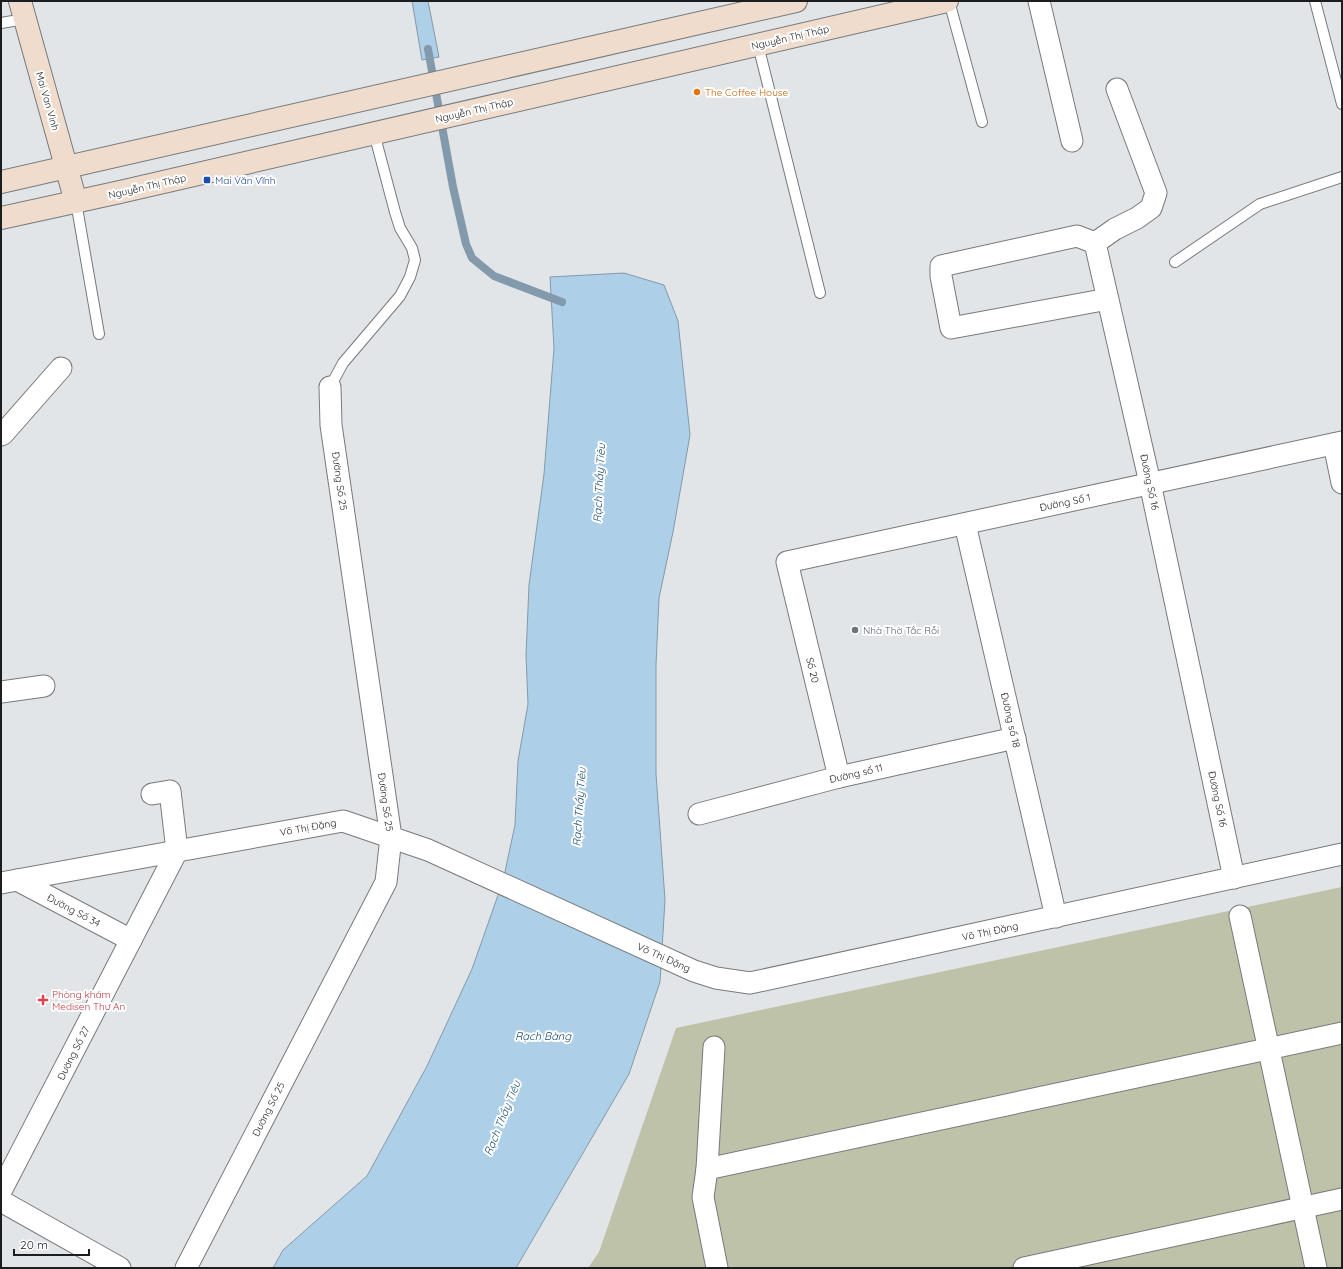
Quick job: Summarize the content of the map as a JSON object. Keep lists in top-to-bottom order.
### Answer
{
  "streets": {
    "main road": ["Nguyễn Thị Thập", "Mai Van Vinh"],
    "street": [
      "Đường Số 25",
      "Đường Số 16",
      "Đường Số 1",
      "Số 20",
      "Đường số 18",
      "Đường số 11",
      "Võ Thị Đặng",
      "Đường Số 34",
      "Đường Số 27"
    ]
  },
  "crossings": [
    ["Nguyễn Thị Thập", "Mai Van Vinh"],
    ["Đường Số 25", "Võ Thị Đặng"],
    ["Đường Số 16", "Đường Số 1"],
    ["Đường Số 16", "Võ Thị Đặng"],
    ["Đường Số 1", "Số 20"],
    ["Đường Số 1", "Đường số 18"],
    ["Số 20", "Đường số 11"],
    ["Đường số 18", "Đường số 11"],
    ["Đường số 18", "Võ Thị Đặng"],
    ["Võ Thị Đặng", "Đường Số 34"],
    ["Võ Thị Đặng", "Đường Số 27"],
    ["Đường Số 34", "Đường Số 27"]
  ],
  "water": ["Rạch Thầy Tiêu", "Rạch Bàng"],
  "places": {
    "other": ["The Coffee House", "Nhà Thờ Tắc Rỗi"],
    "transit": ["Mai Văn Vĩnh"],
    "health": ["Phòng khám Medisen Thư An"]
  },
  "scale_bar": "20 m"
}
